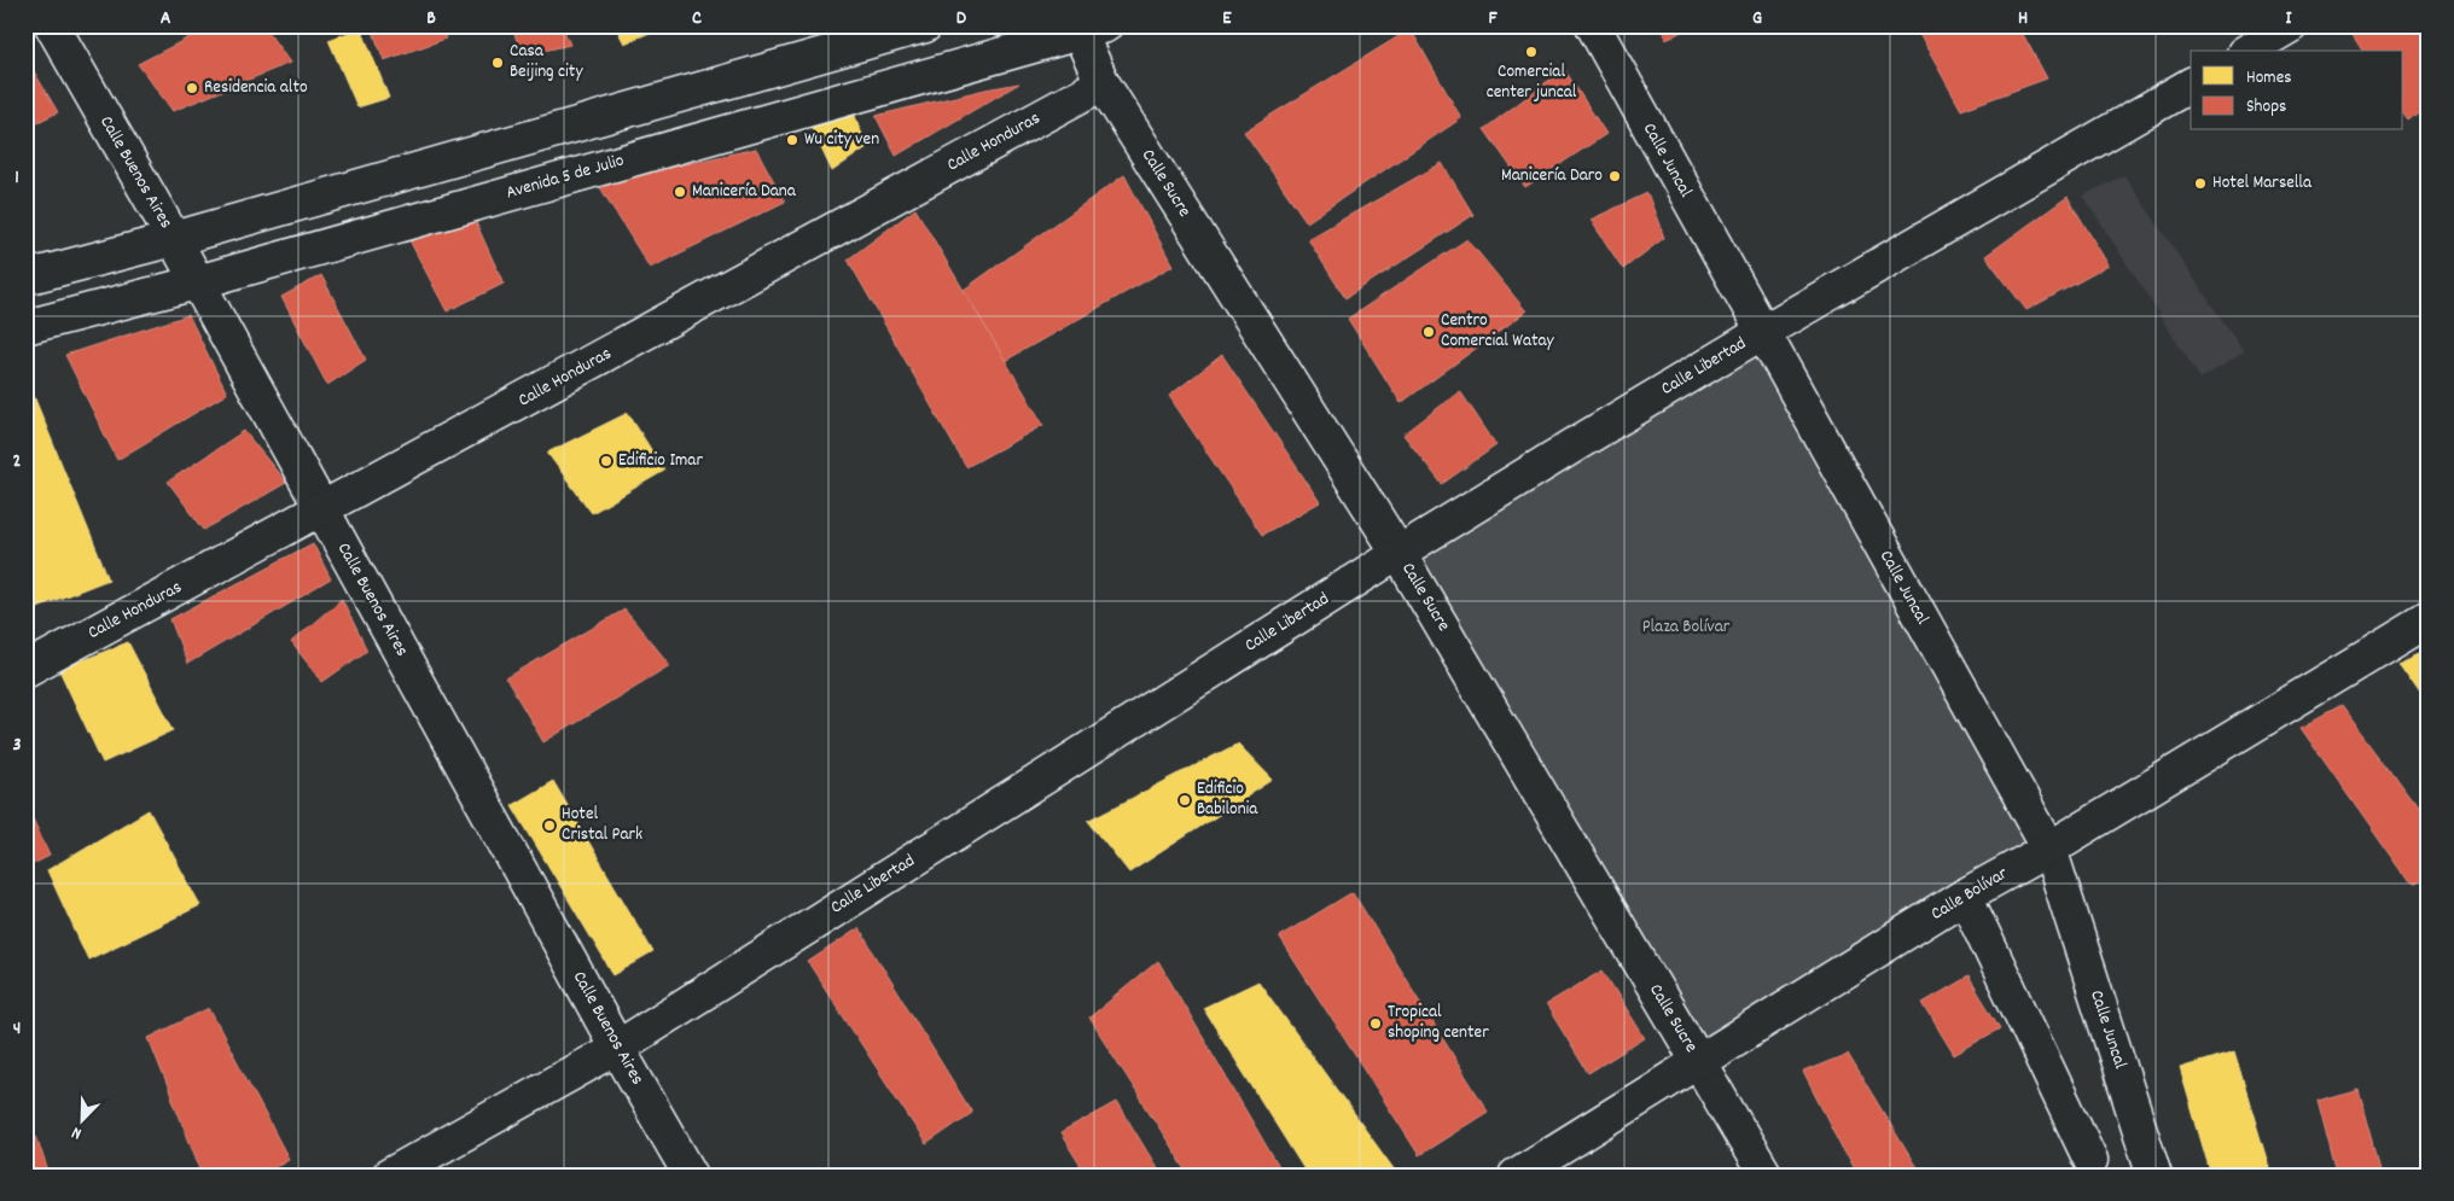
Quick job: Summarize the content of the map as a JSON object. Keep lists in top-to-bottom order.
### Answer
{
  "streets": {
    "street": [
      "Calle Honduras",
      "Calle Juncal",
      "Calle Buenos Aires",
      "Avenida 5 de Julio",
      "Calle Sucre",
      "Calle Libertad",
      "Calle Bolívar"
    ]
  },
  "crossings": [
    ["Calle Honduras", "Calle Buenos Aires"],
    ["Calle Honduras", "Calle Sucre"],
    ["Calle Juncal", "Calle Libertad"],
    ["Calle Juncal", "Calle Bolívar"],
    ["Calle Buenos Aires", "Avenida 5 de Julio"],
    ["Calle Buenos Aires", "Calle Libertad"],
    ["Avenida 5 de Julio", "Calle Sucre"],
    ["Calle Sucre", "Calle Libertad"],
    ["Calle Sucre", "Calle Bolívar"]
  ],
  "parks": ["Plaza Bolívar"],
  "places": [
    "Comercial center juncal",
    "Casa Beijing city",
    "Residencia alto",
    "Wu city ven",
    "Manicería Daro",
    "Hotel Marsella",
    "Manicería Dana",
    "Centro Comercial Watay",
    "Edificio Imar",
    "Edificio Babilonia",
    "Hotel Cristal Park",
    "Tropical shoping center"
  ],
  "legend": ["Homes", "Shops"],
  "north": "bottom left",
  "grid": {
    "columns": [
      "A",
      "B",
      "C",
      "D",
      "E",
      "F",
      "G",
      "H",
      "I"
    ],
    "rows": [
      "1",
      "2",
      "3",
      "4"
    ]
  }
}
